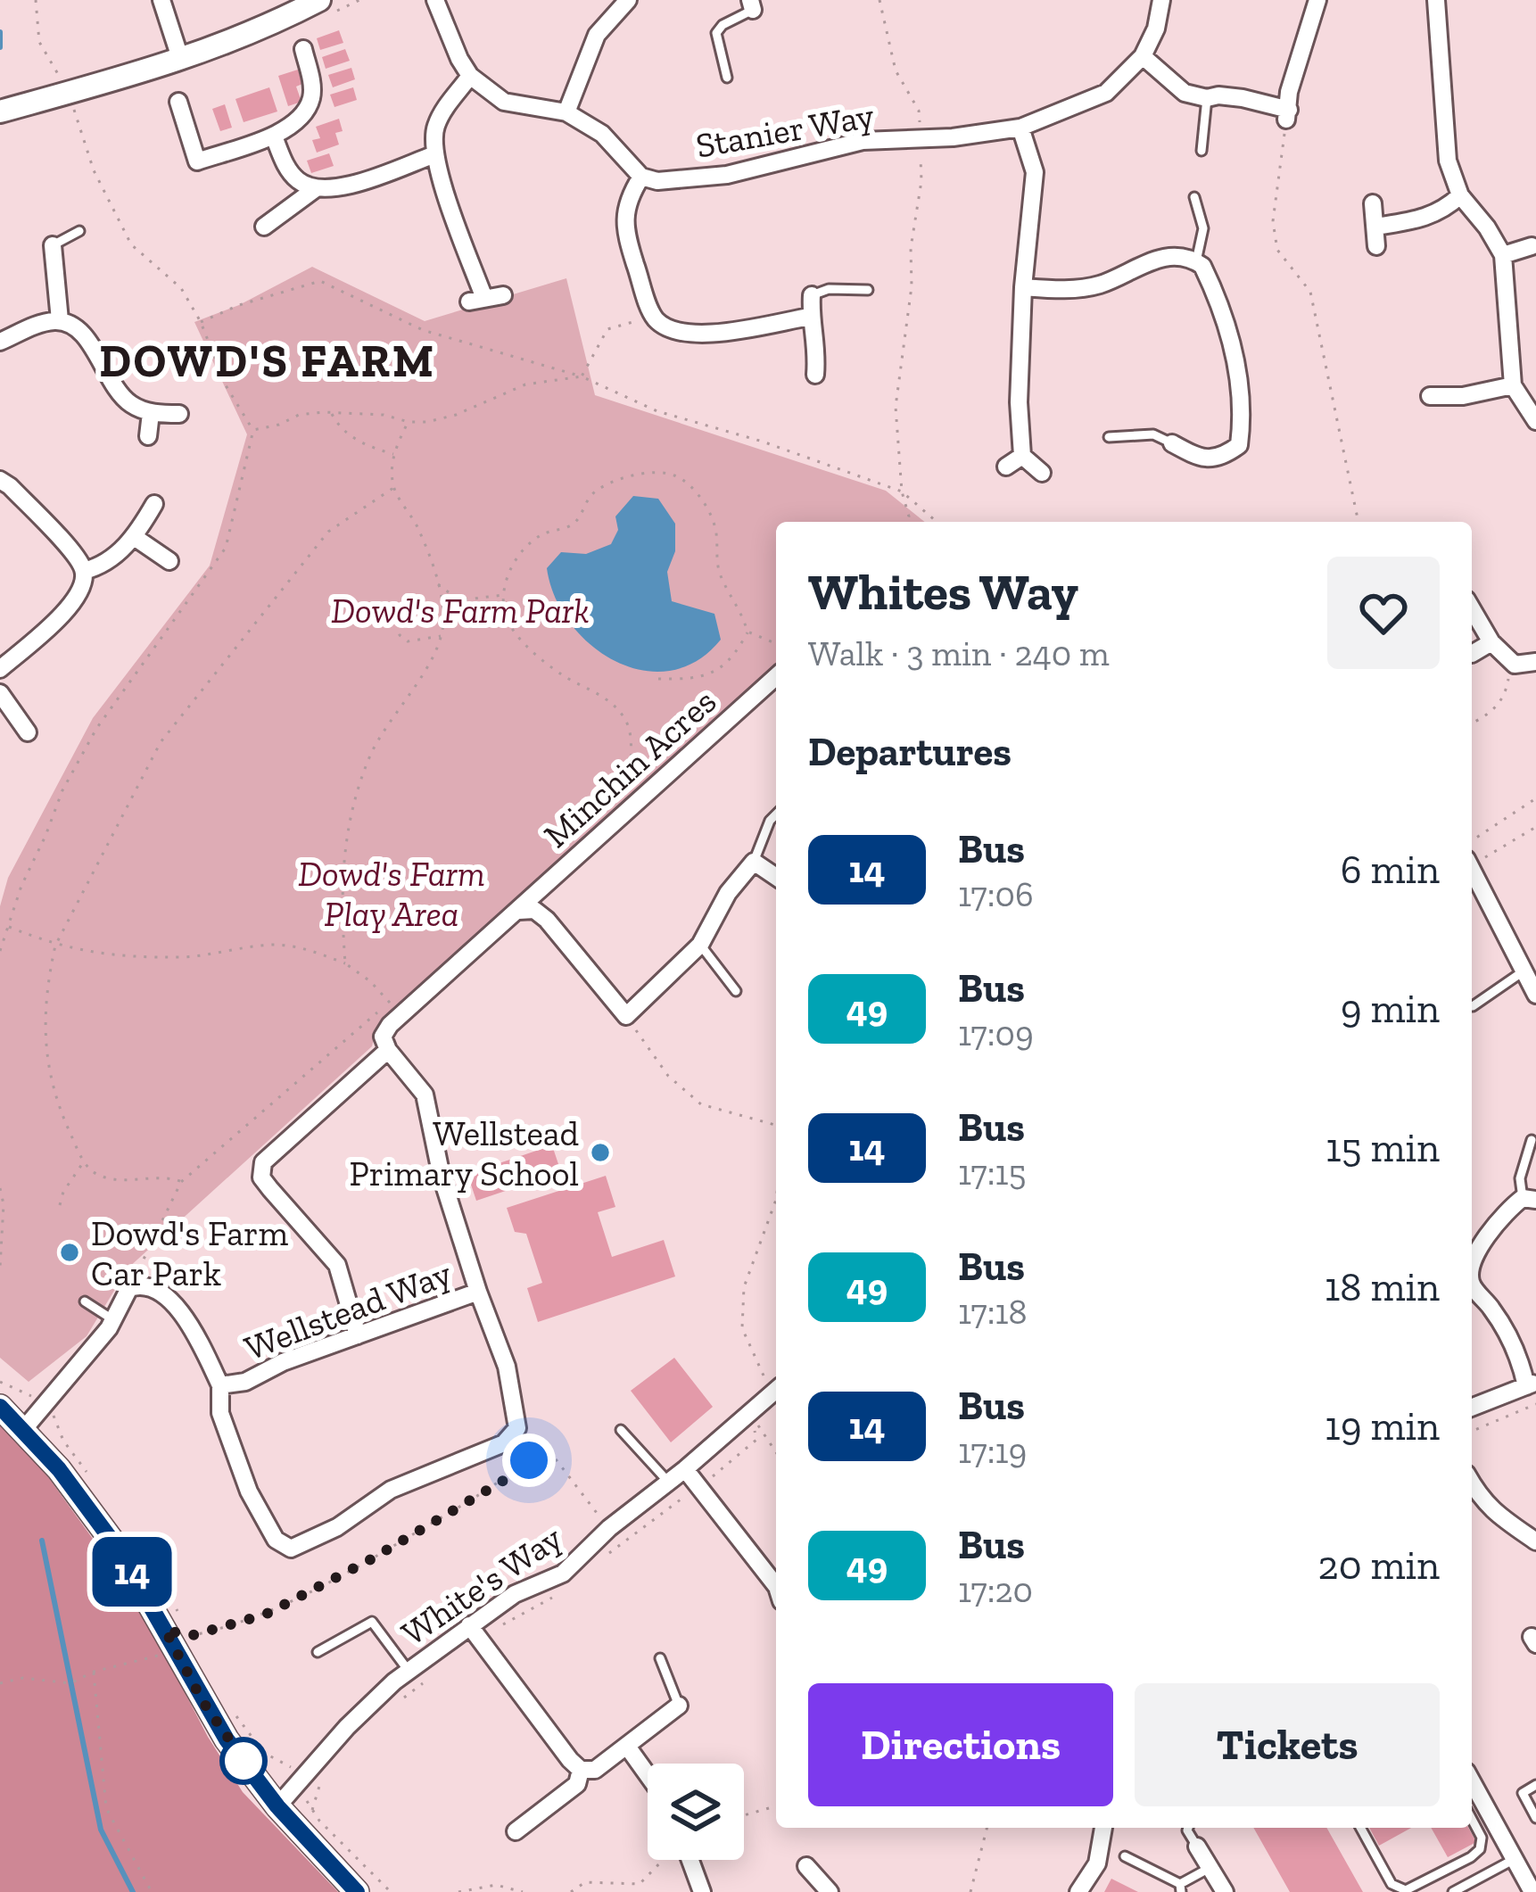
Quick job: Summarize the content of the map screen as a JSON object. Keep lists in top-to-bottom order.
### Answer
{
  "streets": {
    "street": [
      "Stanier Way",
      "Minchin Acres",
      "Wellstead Way",
      "White's Way"
    ]
  },
  "districts": ["DOWD'S FARM"],
  "parks": ["Dowd's Farm Park", "Dowd's Farm Play Area"],
  "places": ["Wellstead Primary School", "Dowd's Farm Car Park"],
  "lines": ["bus line 14"],
  "page": {
    "on_map": "14",
    "heading": [
      ["Whites Way", "Walk · 3 min · 240 m"],
      "Departures"
    ],
    "list": [
      {
        "mark": "14",
        "name": "Bus",
        "note": "17:06",
        "value": "6 min"
      },
      {
        "mark": "49",
        "name": "Bus",
        "note": "17:09",
        "value": "9 min"
      },
      {
        "mark": "14",
        "name": "Bus",
        "note": "17:15",
        "value": "15 min"
      },
      {
        "mark": "49",
        "name": "Bus",
        "note": "17:18",
        "value": "18 min"
      },
      {
        "mark": "14",
        "name": "Bus",
        "note": "17:19",
        "value": "19 min"
      },
      {
        "mark": "49",
        "name": "Bus",
        "note": "17:20",
        "value": "20 min"
      }
    ],
    "buttons": ["Directions", "Tickets"]
  }
}
